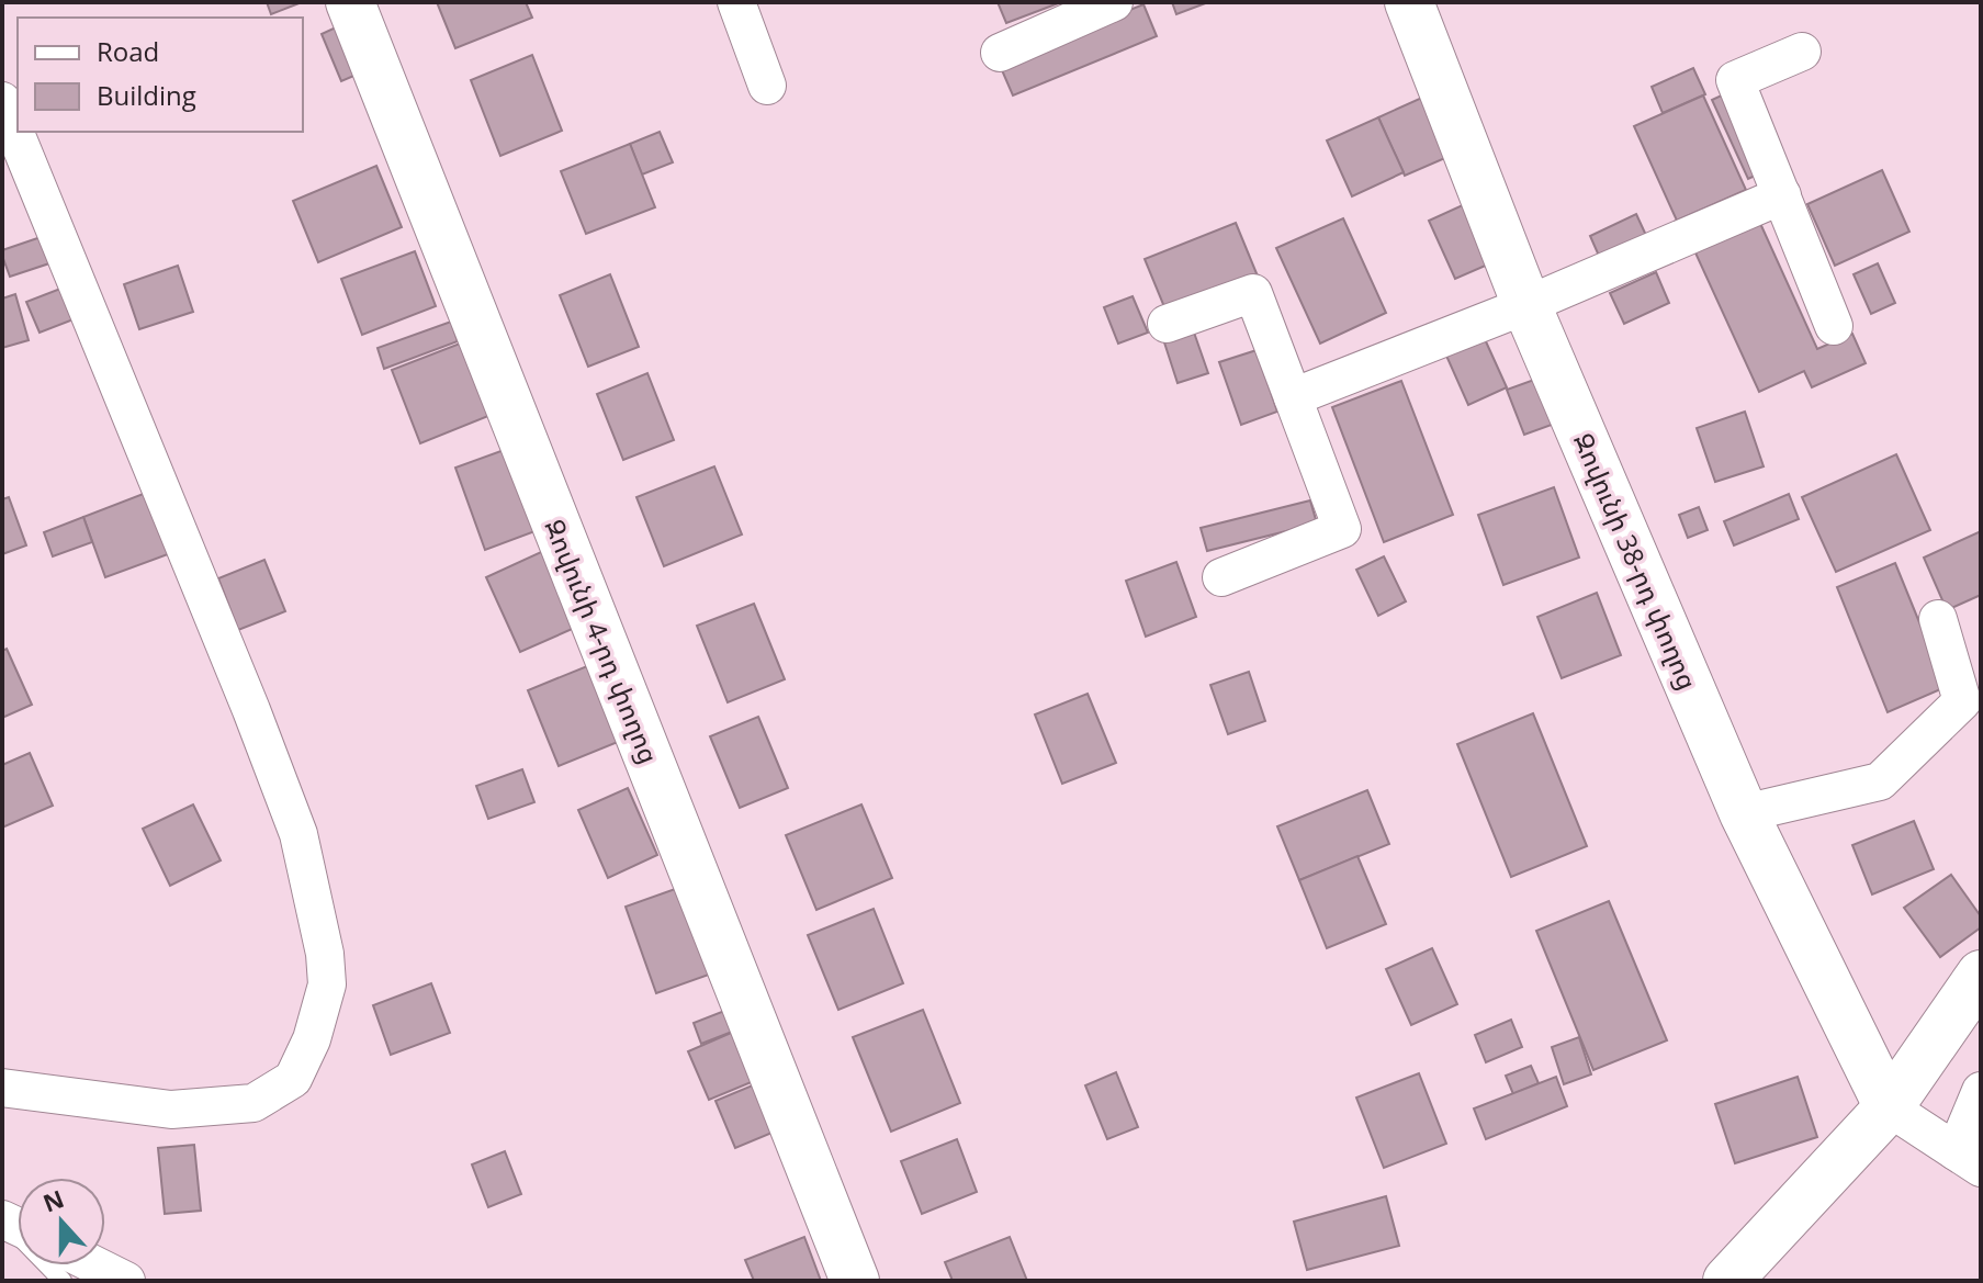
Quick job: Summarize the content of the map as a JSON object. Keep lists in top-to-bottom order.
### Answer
{
  "streets": {
    "street": ["Զովունի 38-րդ փողոց", "Զովունի 4-րդ փողոց"]
  },
  "legend": ["Road", "Building"],
  "north": "top"
}
